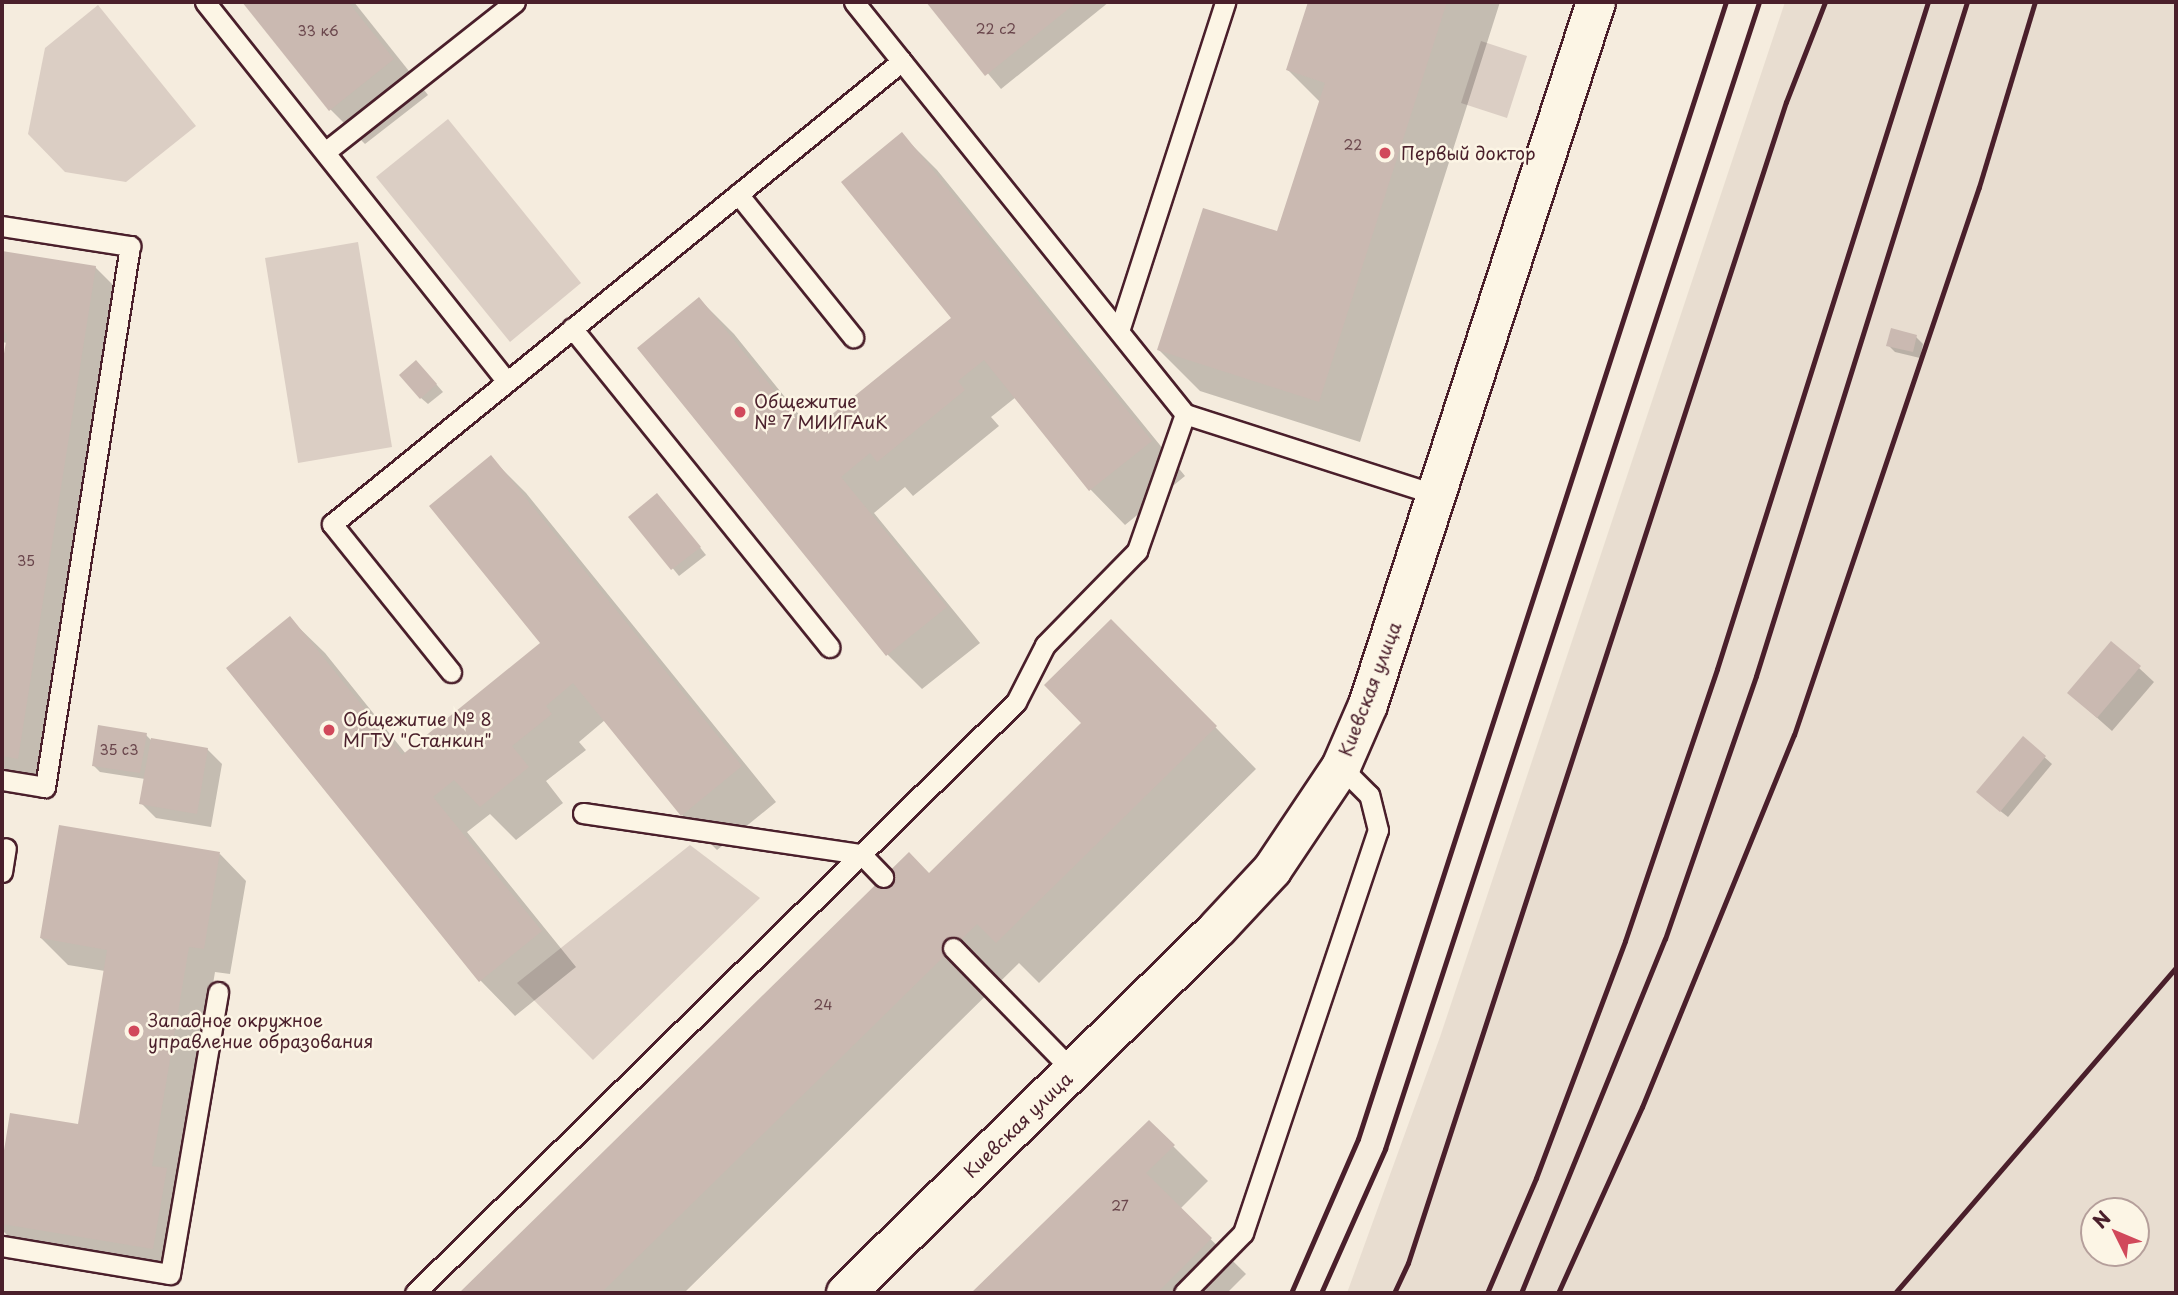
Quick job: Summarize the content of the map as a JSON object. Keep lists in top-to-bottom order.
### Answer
{
  "streets": {
    "street": ["Киевская улица"]
  },
  "places": [
    "Первый доктор",
    "Общежитие № 7 МИИГАиК",
    "Общежитие № 8 МГТУ \"Станкин\"",
    "Западное окружное управление образования"
  ],
  "house_numbers": [
    "22 с2",
    "33 к6",
    "22",
    "35",
    "35 с3",
    "24",
    "27"
  ],
  "north": "top left"
}
